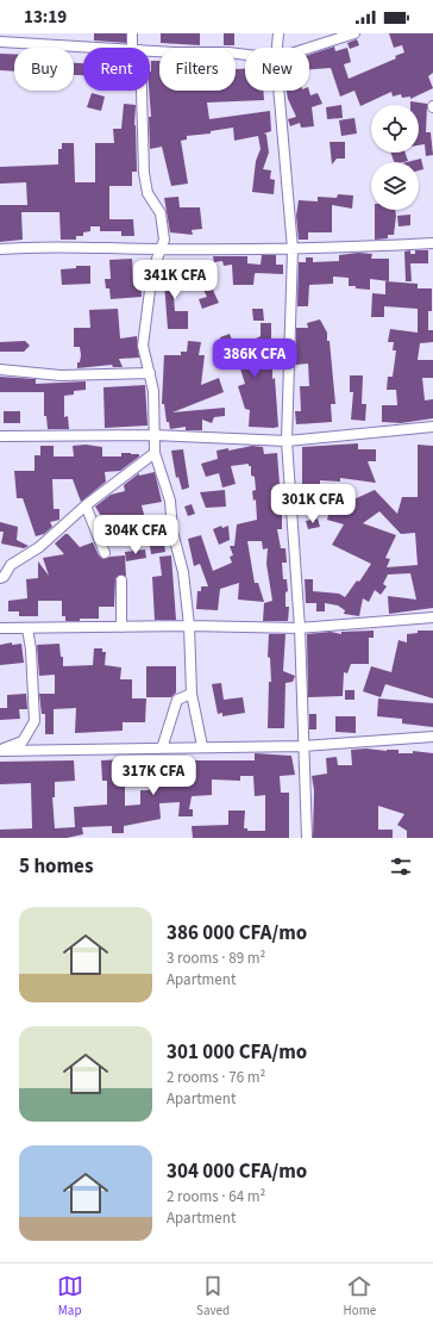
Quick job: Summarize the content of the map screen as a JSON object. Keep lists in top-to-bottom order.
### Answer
{
  "page": {
    "status": "13:19",
    "chip": [
      "Buy",
      "Rent",
      "Filters",
      "New"
    ],
    "price": [
      "341K CFA",
      "386K CFA",
      "301K CFA",
      "304K CFA",
      "317K CFA"
    ],
    "heading": "5 homes",
    "list": [
      {
        "name": "386 000 CFA/mo",
        "note": "3 rooms · 89 m² · Apartment"
      },
      {
        "name": "301 000 CFA/mo",
        "note": "2 rooms · 76 m² · Apartment"
      },
      {
        "name": "304 000 CFA/mo",
        "note": "2 rooms · 64 m² · Apartment"
      }
    ],
    "tabs": ["Map", "Saved", "Home"]
  }
}
